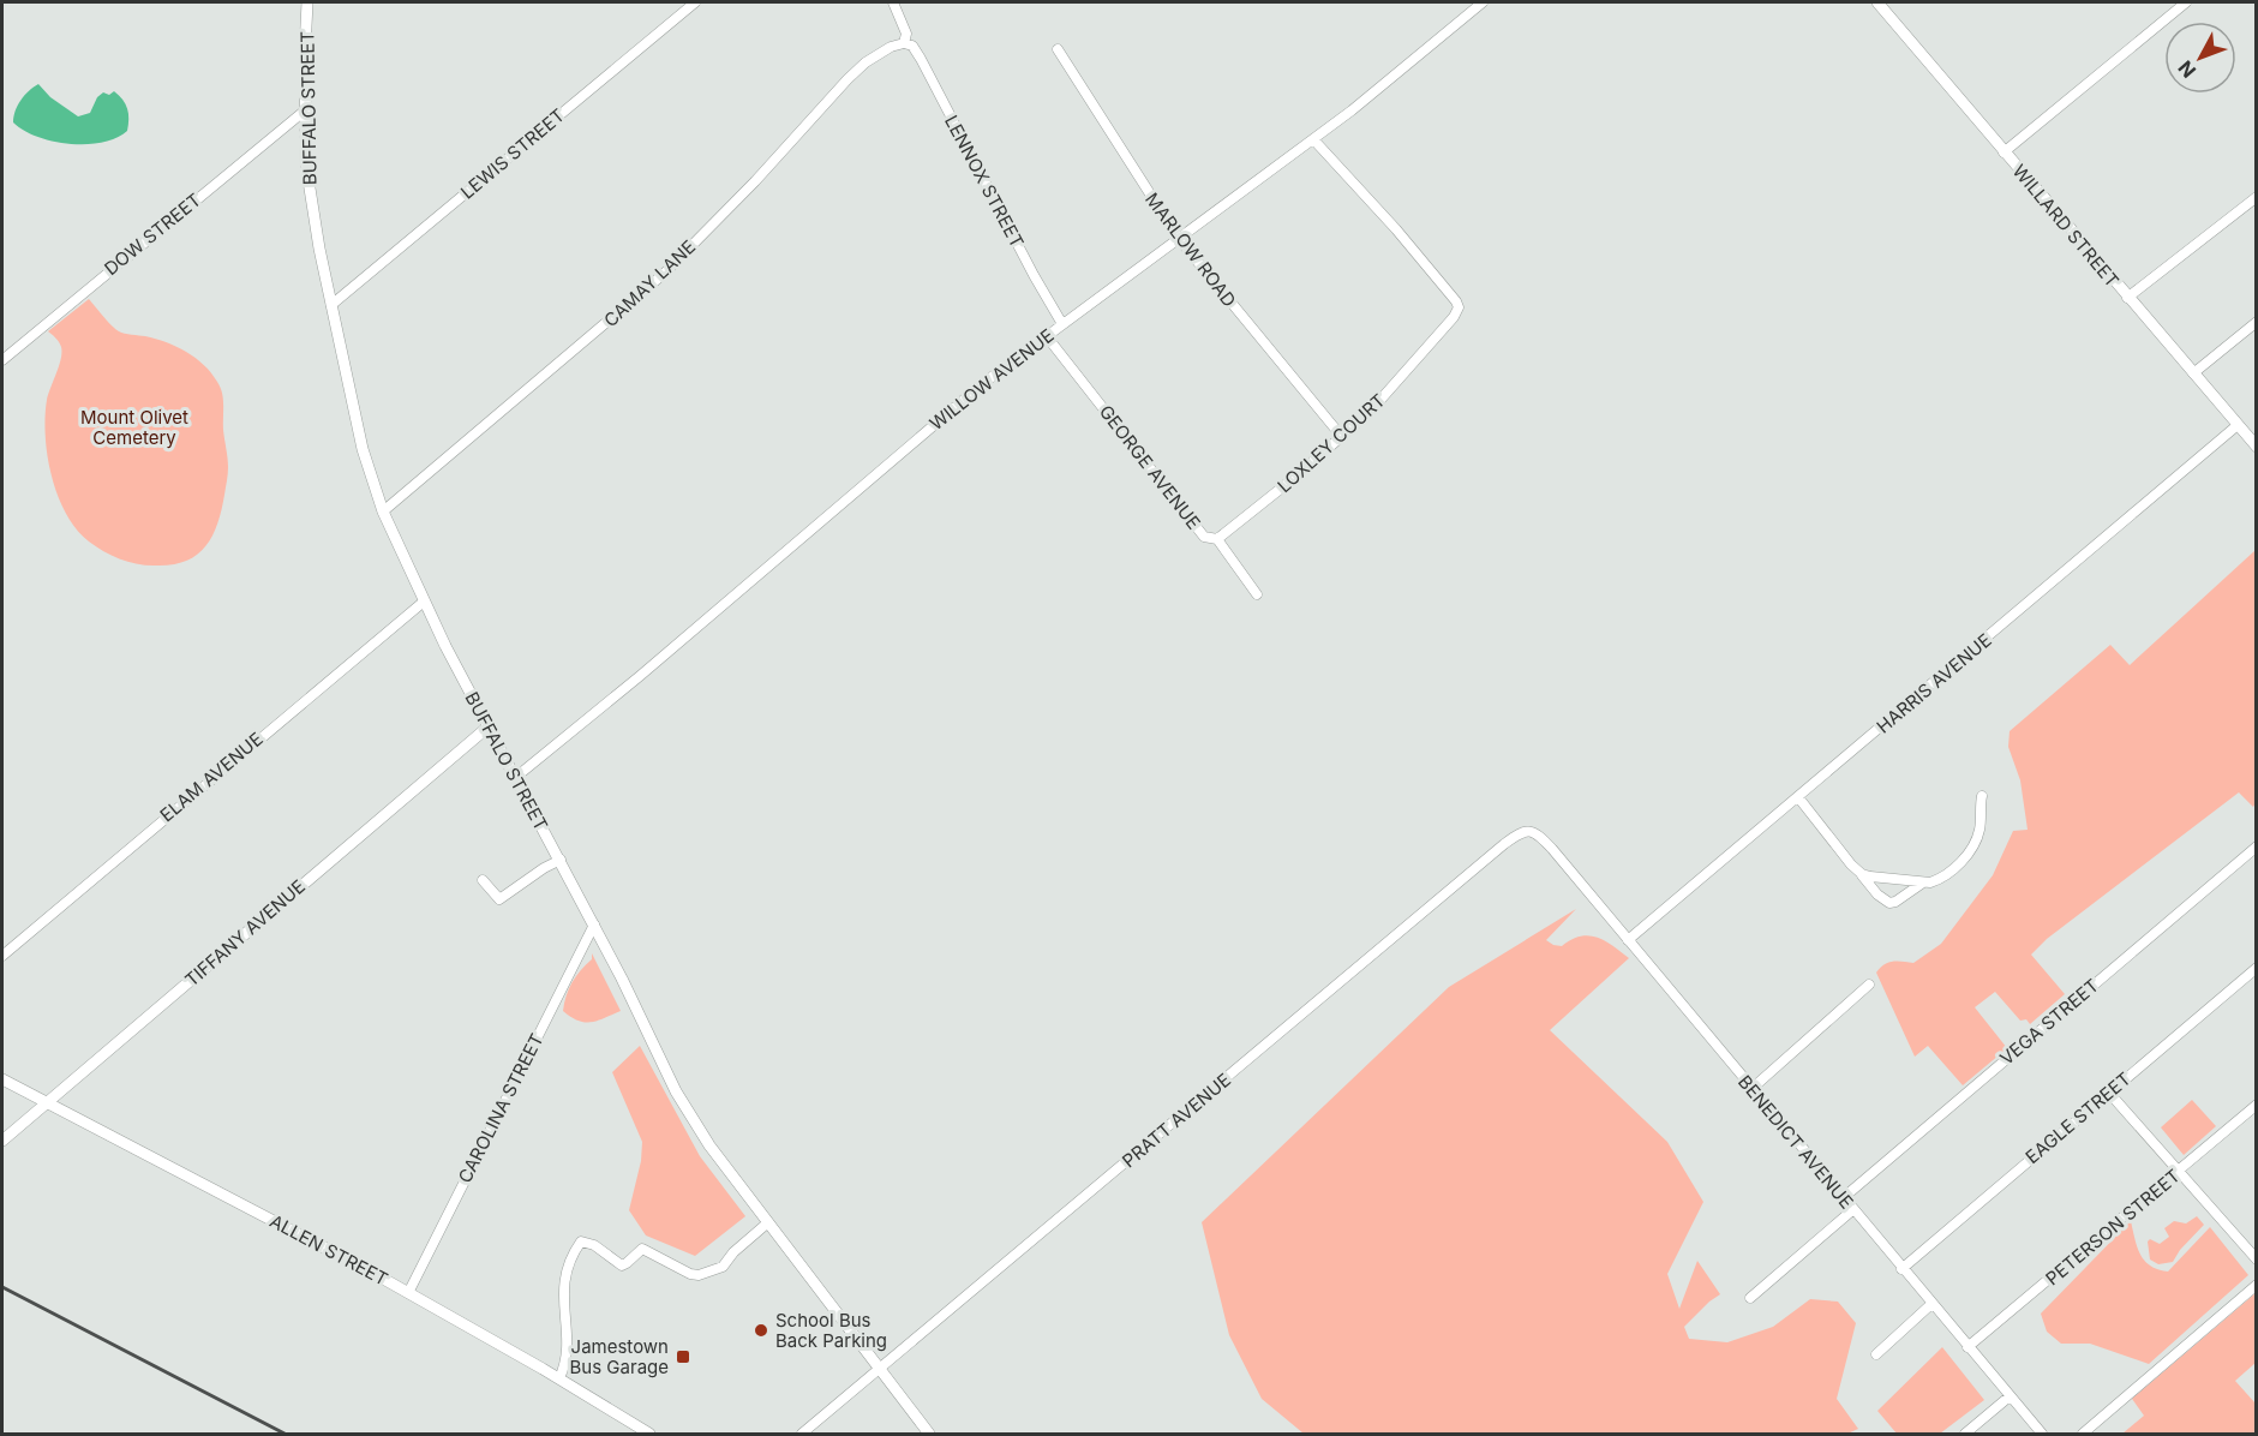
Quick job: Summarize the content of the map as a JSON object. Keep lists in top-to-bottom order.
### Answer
{
  "streets": {
    "street": [
      "BUFFALO STREET",
      "LEWIS STREET",
      "LENNOX STREET",
      "WILLARD STREET",
      "DOW STREET",
      "MARLOW ROAD",
      "CAMAY LANE",
      "WILLOW AVENUE",
      "LOXLEY COURT",
      "GEORGE AVENUE",
      "HARRIS AVENUE",
      "ELAM AVENUE",
      "TIFFANY AVENUE",
      "VEGA STREET",
      "CAROLINA STREET",
      "EAGLE STREET",
      "PRATT AVENUE",
      "BENEDICT AVENUE",
      "PETERSON STREET",
      "ALLEN STREET"
    ]
  },
  "crossings": [
    ["BUFFALO STREET", "LEWIS STREET"],
    ["BUFFALO STREET", "DOW STREET"],
    ["BUFFALO STREET", "CAMAY LANE"],
    ["BUFFALO STREET", "WILLOW AVENUE"],
    ["BUFFALO STREET", "ELAM AVENUE"],
    ["BUFFALO STREET", "TIFFANY AVENUE"],
    ["BUFFALO STREET", "CAROLINA STREET"],
    ["BUFFALO STREET", "PRATT AVENUE"],
    ["LENNOX STREET", "CAMAY LANE"],
    ["LENNOX STREET", "WILLOW AVENUE"],
    ["WILLARD STREET", "HARRIS AVENUE"],
    ["MARLOW ROAD", "WILLOW AVENUE"],
    ["MARLOW ROAD", "LOXLEY COURT"],
    ["WILLOW AVENUE", "LOXLEY COURT"],
    ["WILLOW AVENUE", "GEORGE AVENUE"],
    ["LOXLEY COURT", "GEORGE AVENUE"],
    ["HARRIS AVENUE", "BENEDICT AVENUE"],
    ["TIFFANY AVENUE", "ALLEN STREET"],
    ["VEGA STREET", "BENEDICT AVENUE"],
    ["CAROLINA STREET", "ALLEN STREET"],
    ["EAGLE STREET", "BENEDICT AVENUE"],
    ["PRATT AVENUE", "BENEDICT AVENUE"],
    ["BENEDICT AVENUE", "PETERSON STREET"]
  ],
  "parks": ["Mount Olivet Cemetery"],
  "places": {
    "other": ["School Bus Back Parking"],
    "transit": ["Jamestown Bus Garage"]
  },
  "north": "bottom left"
}
